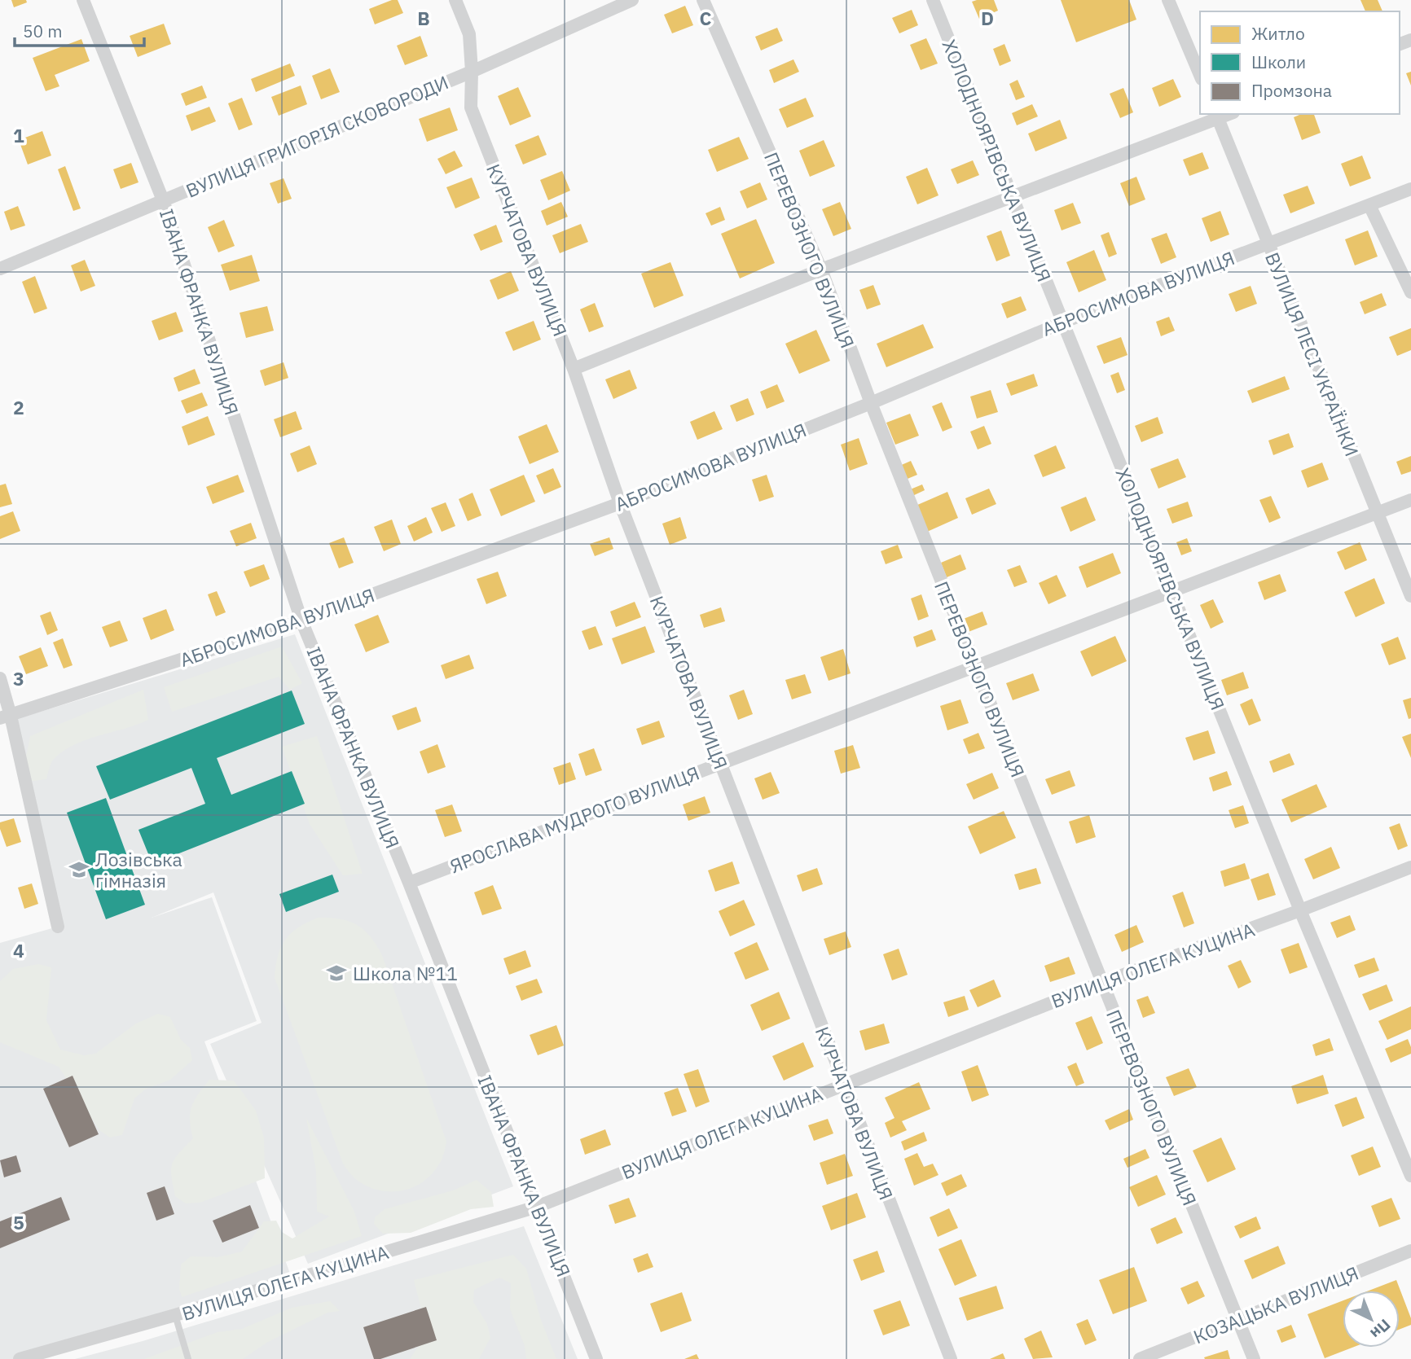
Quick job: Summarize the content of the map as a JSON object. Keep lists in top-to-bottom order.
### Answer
{
  "streets": {
    "street": [
      "ВУЛИЦЯ ГРИГОРІЯ СКОВОРОДИ",
      "ХОЛОДНОЯРІВСЬКА ВУЛИЦЯ",
      "КУРЧАТОВА ВУЛИЦЯ",
      "ПЕРЕВОЗНОГО ВУЛИЦЯ",
      "АБРОСИМОВА ВУЛИЦЯ",
      "ІВАНА ФРАНКА ВУЛИЦЯ",
      "ВУЛИЦЯ ЛЕСІ УКРАЇНКИ",
      "ЯРОСЛАВА МУДРОГО ВУЛИЦЯ",
      "ВУЛИЦЯ ОЛЕГА КУЦИНА",
      "КОЗАЦЬКА ВУЛИЦЯ"
    ]
  },
  "crossings": [
    ["ВУЛИЦЯ ГРИГОРІЯ СКОВОРОДИ", "КУРЧАТОВА ВУЛИЦЯ"],
    ["ВУЛИЦЯ ГРИГОРІЯ СКОВОРОДИ", "ІВАНА ФРАНКА ВУЛИЦЯ"],
    ["ХОЛОДНОЯРІВСЬКА ВУЛИЦЯ", "АБРОСИМОВА ВУЛИЦЯ"],
    ["ХОЛОДНОЯРІВСЬКА ВУЛИЦЯ", "ЯРОСЛАВА МУДРОГО ВУЛИЦЯ"],
    ["ХОЛОДНОЯРІВСЬКА ВУЛИЦЯ", "ВУЛИЦЯ ОЛЕГА КУЦИНА"],
    ["КУРЧАТОВА ВУЛИЦЯ", "АБРОСИМОВА ВУЛИЦЯ"],
    ["КУРЧАТОВА ВУЛИЦЯ", "ЯРОСЛАВА МУДРОГО ВУЛИЦЯ"],
    ["КУРЧАТОВА ВУЛИЦЯ", "ВУЛИЦЯ ОЛЕГА КУЦИНА"],
    ["ПЕРЕВОЗНОГО ВУЛИЦЯ", "АБРОСИМОВА ВУЛИЦЯ"],
    ["ПЕРЕВОЗНОГО ВУЛИЦЯ", "ЯРОСЛАВА МУДРОГО ВУЛИЦЯ"],
    ["ПЕРЕВОЗНОГО ВУЛИЦЯ", "ВУЛИЦЯ ОЛЕГА КУЦИНА"],
    ["ПЕРЕВОЗНОГО ВУЛИЦЯ", "КОЗАЦЬКА ВУЛИЦЯ"],
    ["АБРОСИМОВА ВУЛИЦЯ", "ІВАНА ФРАНКА ВУЛИЦЯ"],
    ["АБРОСИМОВА ВУЛИЦЯ", "ВУЛИЦЯ ЛЕСІ УКРАЇНКИ"],
    ["ІВАНА ФРАНКА ВУЛИЦЯ", "ЯРОСЛАВА МУДРОГО ВУЛИЦЯ"],
    ["ІВАНА ФРАНКА ВУЛИЦЯ", "ВУЛИЦЯ ОЛЕГА КУЦИНА"],
    ["ВУЛИЦЯ ЛЕСІ УКРАЇНКИ", "ЯРОСЛАВА МУДРОГО ВУЛИЦЯ"]
  ],
  "places": {
    "school or university": ["Лозівська гімназія", "Школа №11"]
  },
  "legend": ["Житло", "Школи", "Промзона"],
  "scale_bar": "50 m",
  "north": "bottom right",
  "grid": {
    "columns": ["B", "C", "D"],
    "rows": [
      "1",
      "2",
      "3",
      "4",
      "5"
    ]
  }
}
